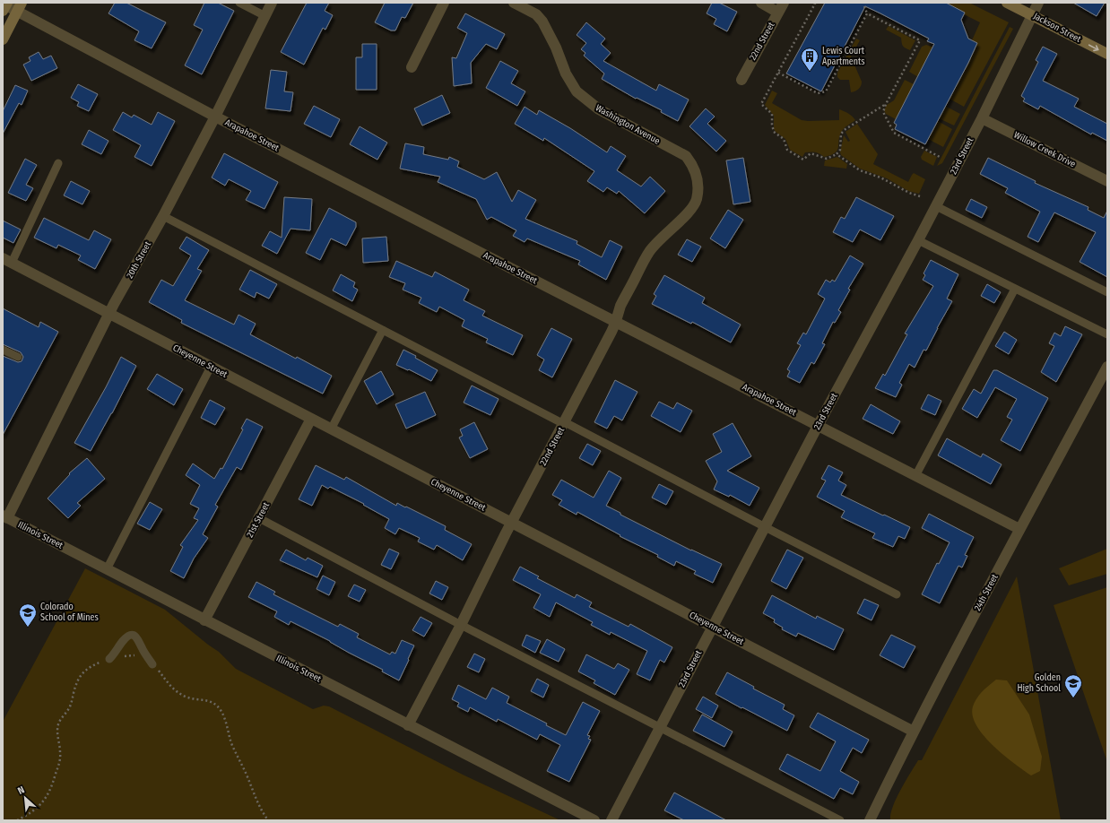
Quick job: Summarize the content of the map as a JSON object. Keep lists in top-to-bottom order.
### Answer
{
  "streets": {
    "main road": ["Jackson Street"],
    "street": [
      "22nd Street",
      "Washington Avenue",
      "Arapahoe Street",
      "Willow Creek Drive",
      "23rd Street",
      "20th Street",
      "Cheyenne Street",
      "21st Street",
      "Illinois Street",
      "24th Street"
    ]
  },
  "crossings": [
    ["Jackson Street", "23rd Street"],
    ["22nd Street", "Washington Avenue"],
    ["22nd Street", "Arapahoe Street"],
    ["22nd Street", "Cheyenne Street"],
    ["22nd Street", "Illinois Street"],
    ["Arapahoe Street", "23rd Street"],
    ["Arapahoe Street", "20th Street"],
    ["Arapahoe Street", "24th Street"],
    ["Willow Creek Drive", "23rd Street"],
    ["23rd Street", "Cheyenne Street"],
    ["20th Street", "Cheyenne Street"],
    ["20th Street", "Illinois Street"],
    ["Cheyenne Street", "21st Street"],
    ["Cheyenne Street", "24th Street"],
    ["21st Street", "Illinois Street"]
  ],
  "one_way": ["Jackson Street"],
  "places": {
    "building": ["Lewis Court Apartments"],
    "school or university": ["Colorado School of Mines", "Golden High School"]
  },
  "north": "top left"
}
